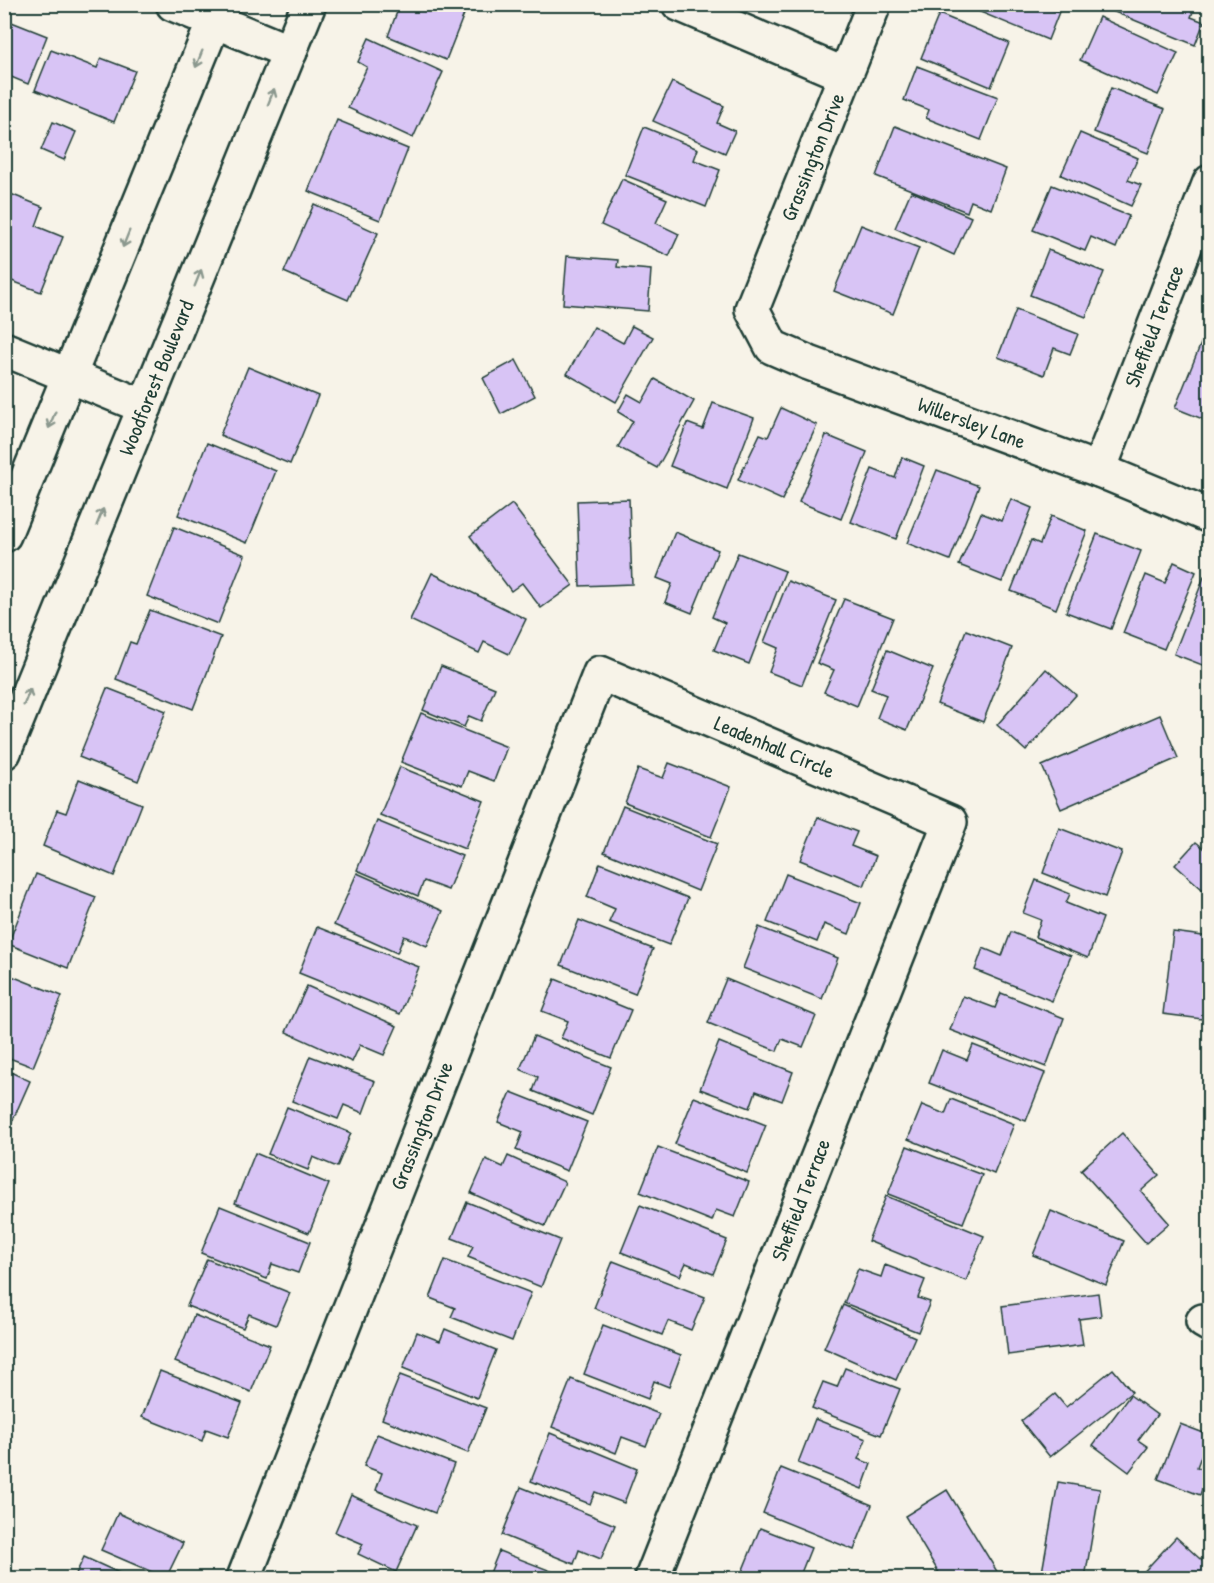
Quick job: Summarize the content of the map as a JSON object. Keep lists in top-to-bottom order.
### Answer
{
  "streets": {
    "street": [
      "Grassington Drive",
      "Sheffield Terrace",
      "Woodforest Boulevard",
      "Willersley Lane",
      "Leadenhall Circle"
    ]
  },
  "crossings": [
    ["Grassington Drive", "Willersley Lane"],
    ["Grassington Drive", "Leadenhall Circle"],
    ["Sheffield Terrace", "Willersley Lane"],
    ["Sheffield Terrace", "Leadenhall Circle"]
  ]
}
